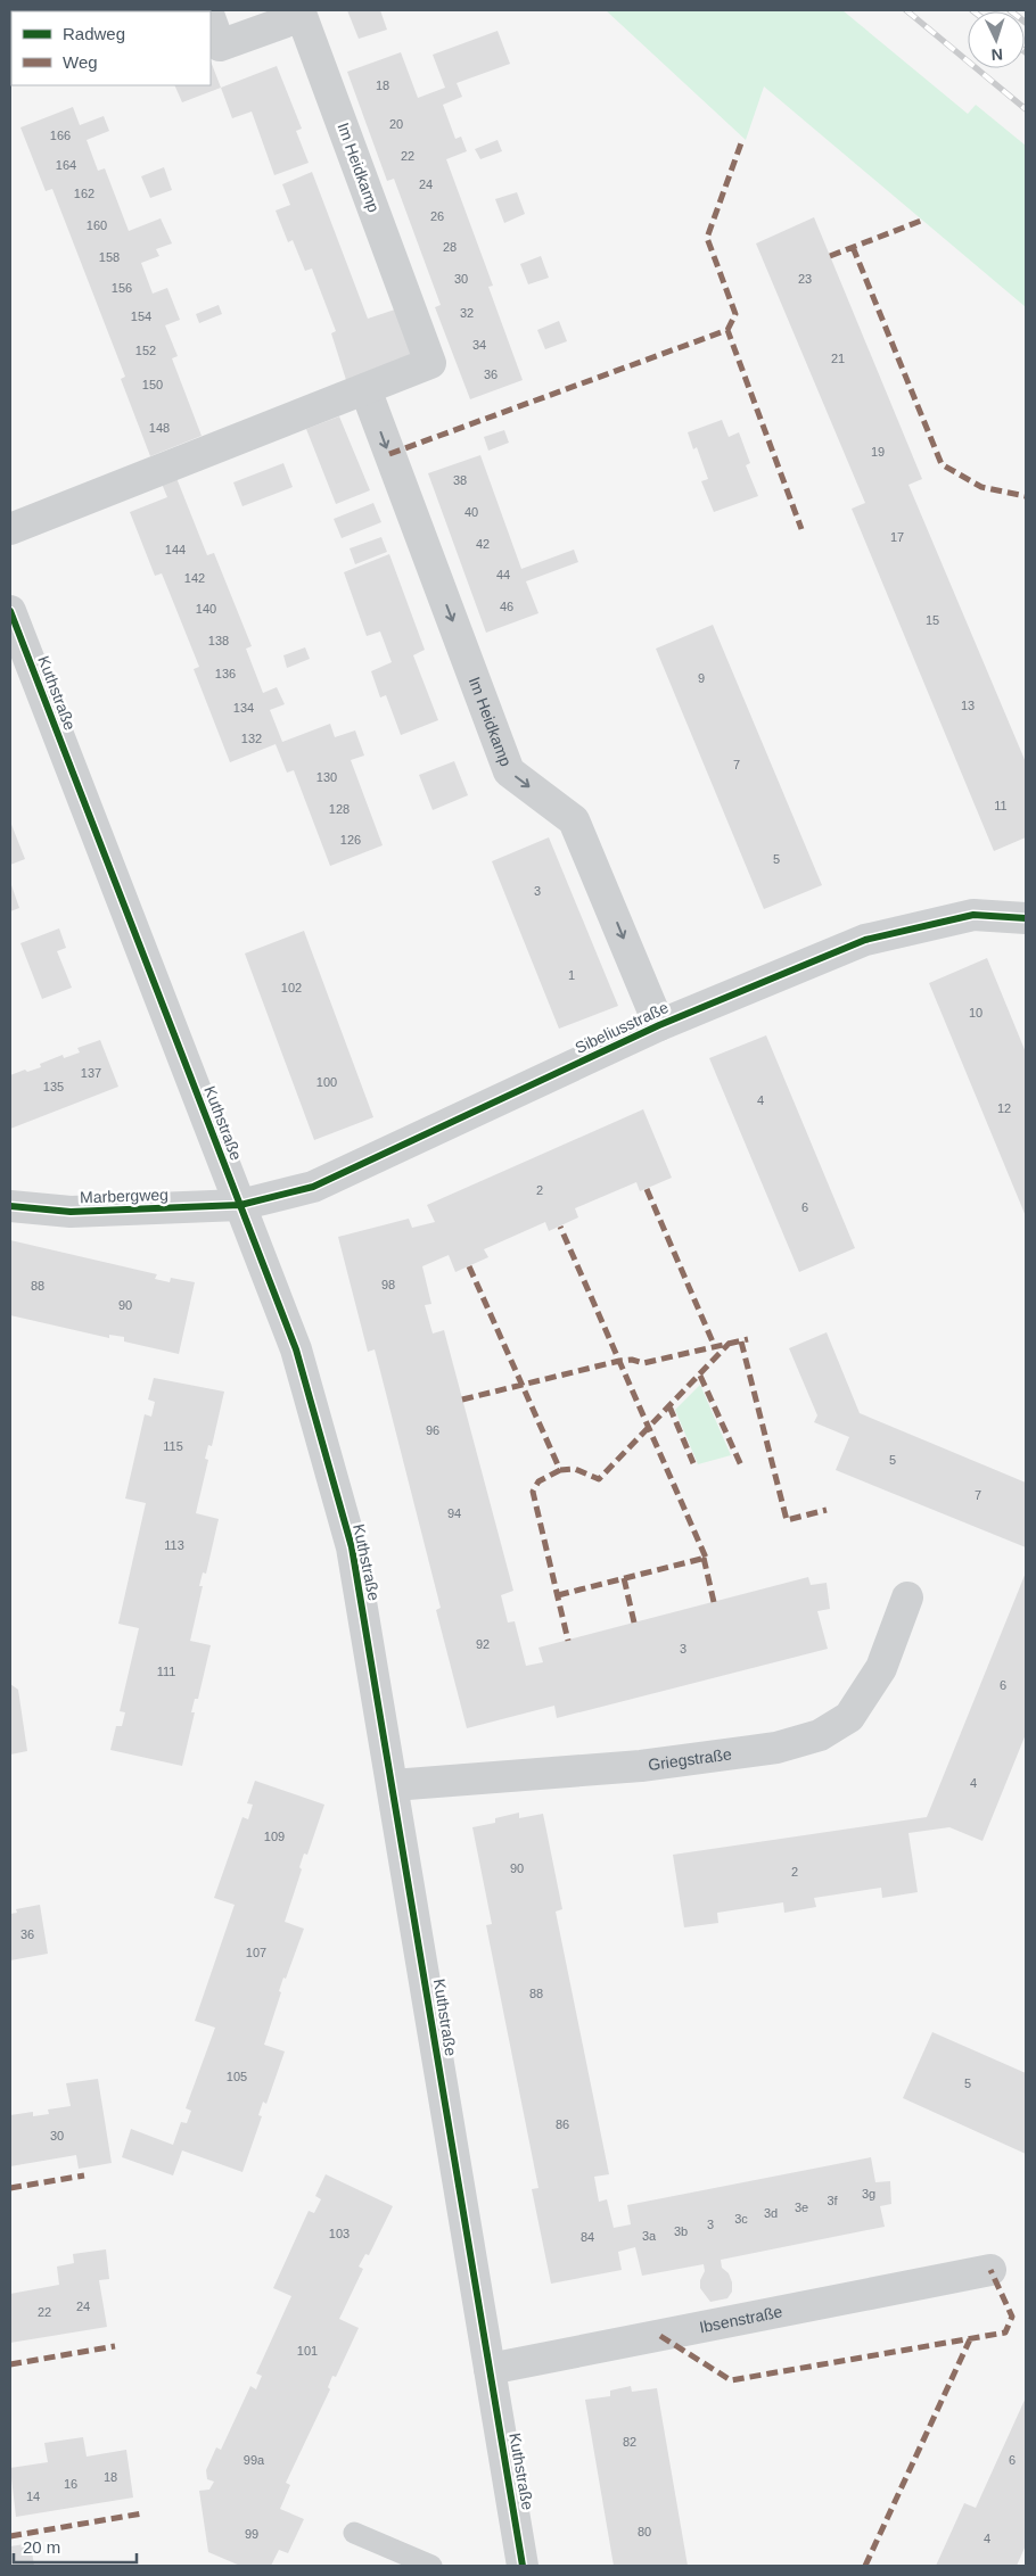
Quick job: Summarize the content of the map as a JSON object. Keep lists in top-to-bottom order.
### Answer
{
  "streets": {
    "street": [
      "Im Heidkamp",
      "Kuthstraße",
      "Sibeliusstraße",
      "Marbergweg",
      "Griegstraße",
      "Ibsenstraße"
    ]
  },
  "crossings": [
    ["Im Heidkamp", "Sibeliusstraße"],
    ["Kuthstraße", "Sibeliusstraße"],
    ["Kuthstraße", "Marbergweg"],
    ["Kuthstraße", "Griegstraße"],
    ["Kuthstraße", "Ibsenstraße"],
    ["Sibeliusstraße", "Marbergweg"]
  ],
  "one_way": ["Im Heidkamp"],
  "house_numbers": [
    "18",
    "20",
    "166",
    "22",
    "164",
    "24",
    "162",
    "26",
    "160",
    "28",
    "158",
    "30",
    "23",
    "156",
    "32",
    "154",
    "34",
    "152",
    "21",
    "36",
    "150",
    "148",
    "19",
    "38",
    "40",
    "17",
    "42",
    "144",
    "44",
    "142",
    "46",
    "140",
    "15",
    "138",
    "136",
    "9",
    "13",
    "134",
    "132",
    "7",
    "130",
    "11",
    "128",
    "126",
    "5",
    "3",
    "1",
    "102",
    "10",
    "137",
    "100",
    "135",
    "4",
    "12",
    "2",
    "6",
    "98",
    "88",
    "90",
    "96",
    "115",
    "5",
    "7",
    "94",
    "113",
    "92",
    "3",
    "111",
    "6",
    "4",
    "109",
    "90",
    "2",
    "36",
    "107",
    "88",
    "105",
    "5",
    "86",
    "30",
    "3g",
    "3f",
    "3e",
    "3d",
    "3c",
    "3",
    "3b",
    "103",
    "3a",
    "84",
    "24",
    "22",
    "101",
    "82",
    "99a",
    "6",
    "18",
    "16",
    "14",
    "80",
    "99",
    "4"
  ],
  "legend": ["Radweg", "Weg"],
  "scale_bar": "20 m",
  "north": "bottom"
}
